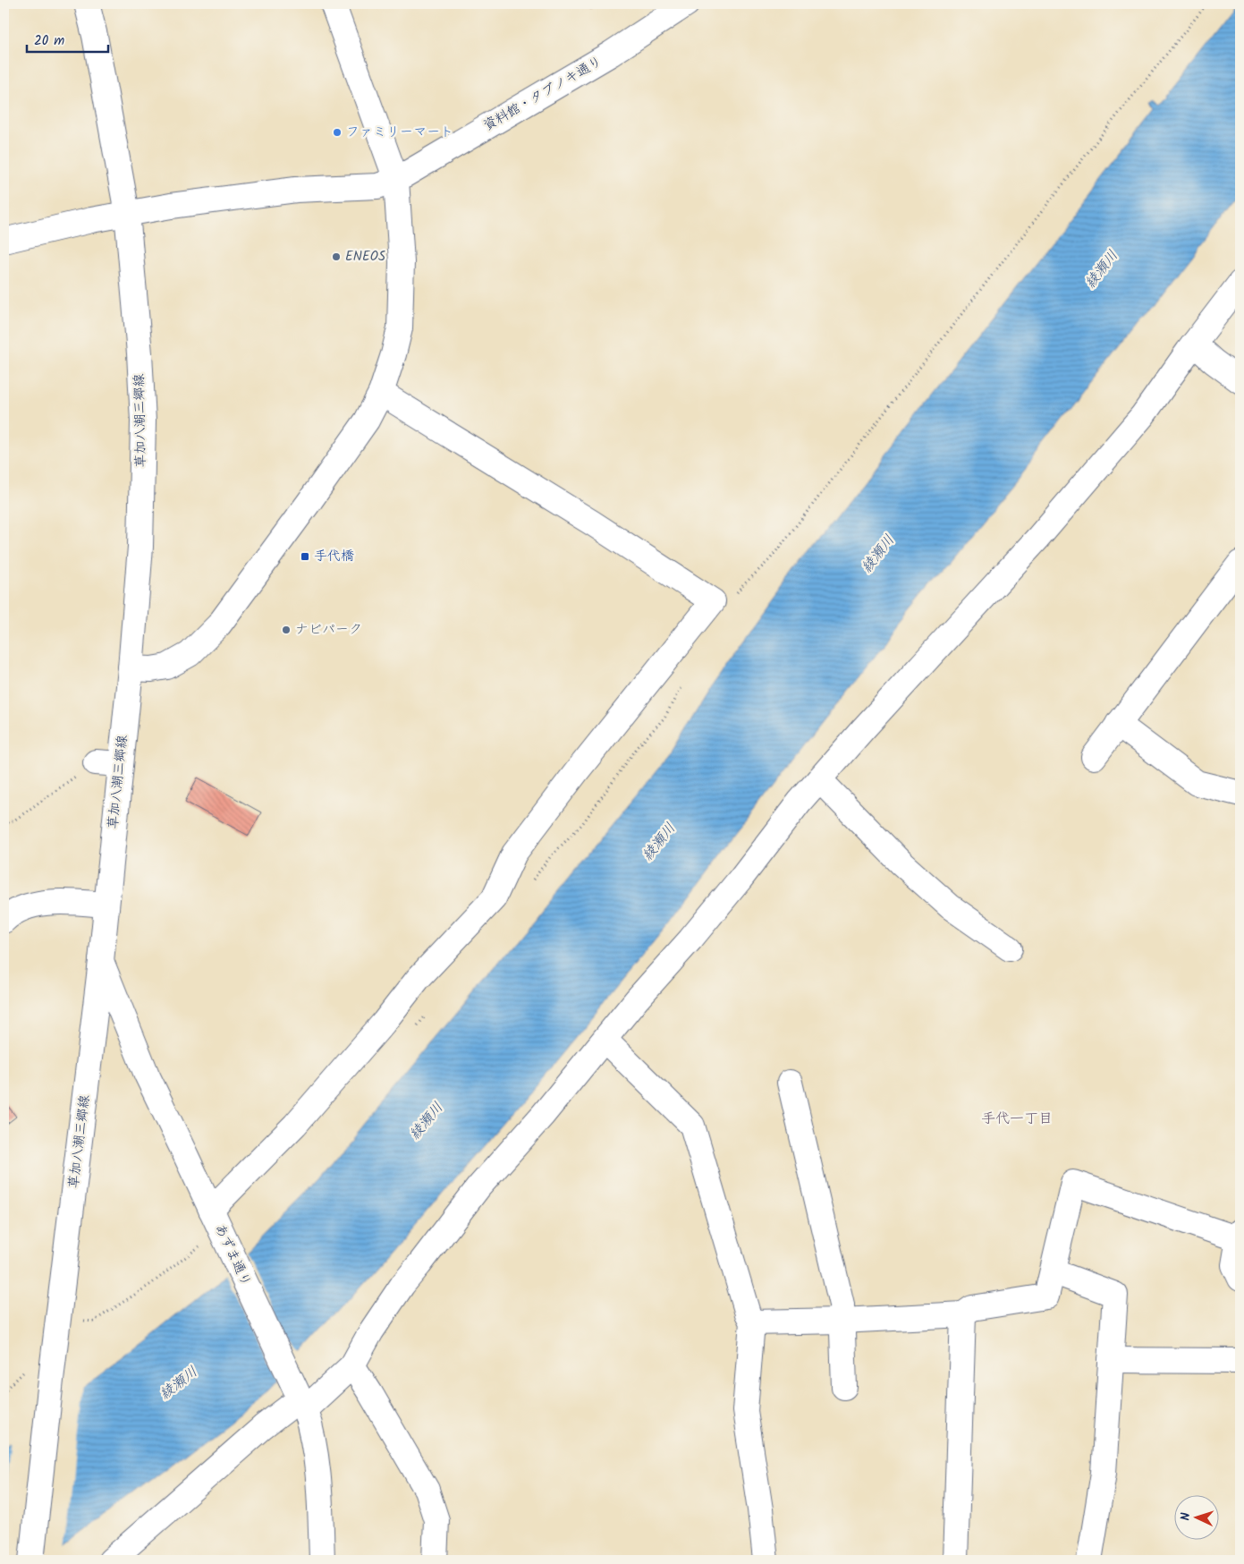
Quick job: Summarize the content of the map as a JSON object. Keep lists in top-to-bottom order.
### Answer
{
  "streets": {
    "street": ["資料館・タブノキ通り", "草加八潮三郷線", "あずま通り"]
  },
  "crossings": [
    ["資料館・タブノキ通り", "草加八潮三郷線"],
    ["草加八潮三郷線", "あずま通り"]
  ],
  "districts": ["手代一丁目"],
  "water": ["綾瀬川"],
  "places": {
    "other": ["ファミリーマート", "ENEOS", "ナビパーク"],
    "transit": ["手代橋"]
  },
  "scale_bar": "20 m",
  "north": "left"
}
